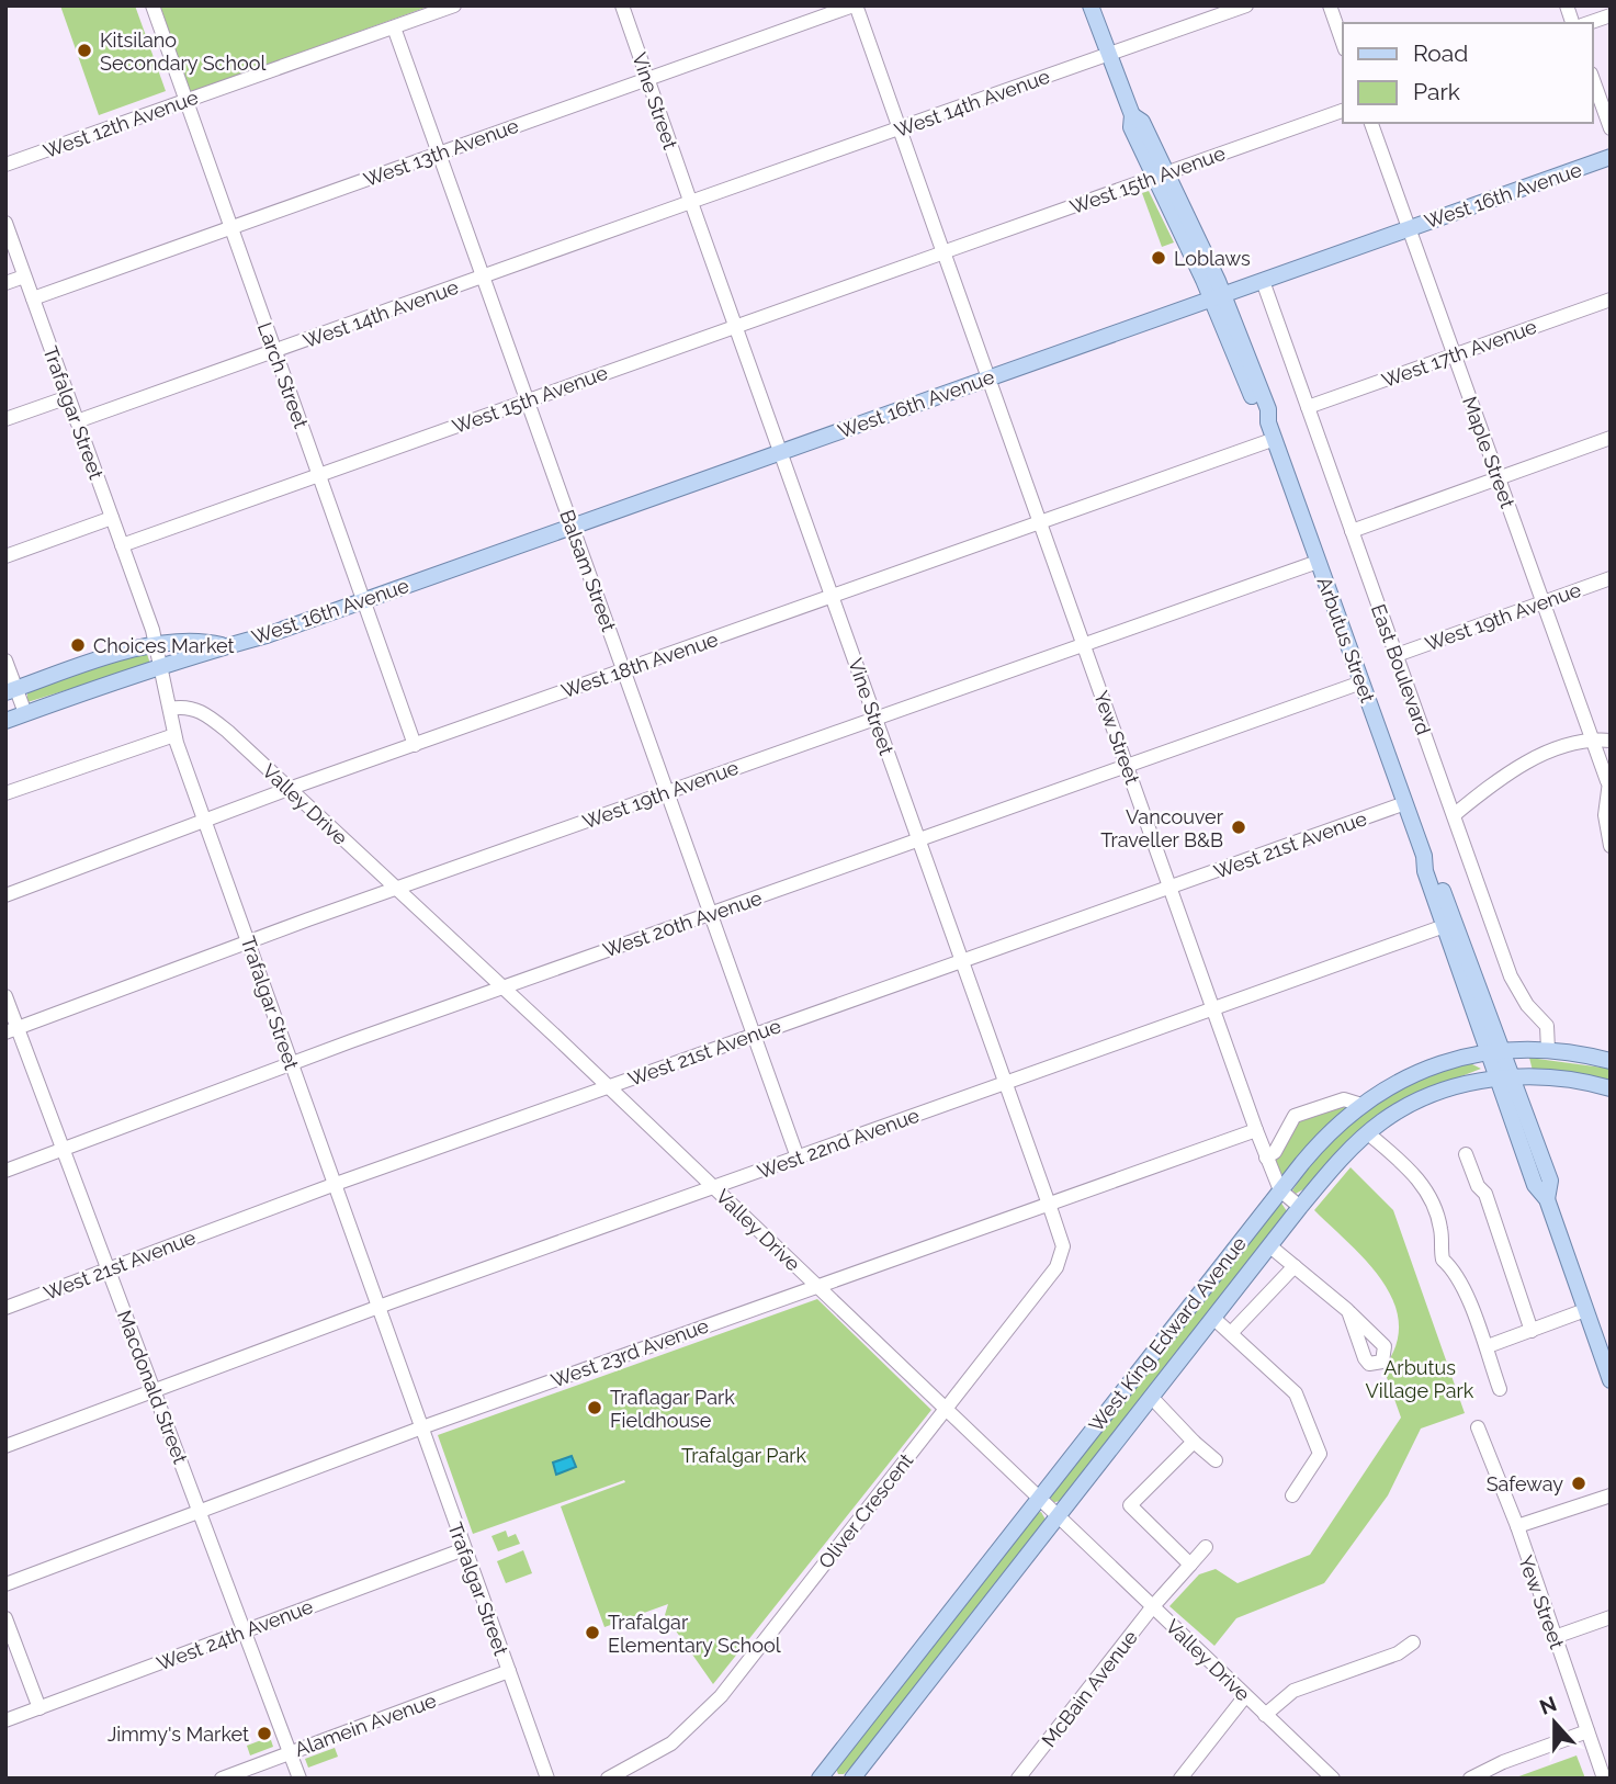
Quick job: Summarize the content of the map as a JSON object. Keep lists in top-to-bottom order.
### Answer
{
  "streets": {
    "main road": ["West 16th Avenue", "Arbutus Street", "West King Edward Avenue"],
    "street": [
      "Vine Street",
      "West 14th Avenue",
      "West 12th Avenue",
      "West 13th Avenue",
      "West 15th Avenue",
      "West 17th Avenue",
      "Larch Street",
      "Trafalgar Street",
      "Maple Street",
      "Balsam Street",
      "West 19th Avenue",
      "West 18th Avenue",
      "East Boulevard",
      "Yew Street",
      "Valley Drive",
      "West 21st Avenue",
      "West 20th Avenue",
      "West 22nd Avenue",
      "West 23rd Avenue",
      "Macdonald Street",
      "Oliver Crescent",
      "West 24th Avenue",
      "McBain Avenue",
      "Alamein Avenue"
    ]
  },
  "crossings": [
    ["Vine Street", "West 14th Avenue"],
    ["Vine Street", "West 13th Avenue"],
    ["Vine Street", "West 15th Avenue"],
    ["Vine Street", "West 16th Avenue"],
    ["Vine Street", "West 19th Avenue"],
    ["Vine Street", "West 18th Avenue"],
    ["Vine Street", "West 21st Avenue"],
    ["Vine Street", "West 20th Avenue"],
    ["Vine Street", "West 22nd Avenue"],
    ["Vine Street", "West 23rd Avenue"],
    ["Vine Street", "Oliver Crescent"],
    ["West 14th Avenue", "Larch Street"],
    ["West 14th Avenue", "Trafalgar Street"],
    ["West 14th Avenue", "Balsam Street"],
    ["West 14th Avenue", "Arbutus Street"],
    ["West 14th Avenue", "Yew Street"],
    ["West 12th Avenue", "Larch Street"],
    ["West 12th Avenue", "Balsam Street"],
    ["West 13th Avenue", "Larch Street"],
    ["West 13th Avenue", "Trafalgar Street"],
    ["West 13th Avenue", "Balsam Street"],
    ["West 13th Avenue", "Yew Street"],
    ["West 15th Avenue", "Larch Street"],
    ["West 15th Avenue", "Trafalgar Street"],
    ["West 15th Avenue", "Balsam Street"],
    ["West 15th Avenue", "Arbutus Street"],
    ["West 15th Avenue", "Yew Street"],
    ["West 16th Avenue", "Larch Street"],
    ["West 16th Avenue", "Trafalgar Street"],
    ["West 16th Avenue", "Maple Street"],
    ["West 16th Avenue", "Balsam Street"],
    ["West 16th Avenue", "Arbutus Street"],
    ["West 16th Avenue", "East Boulevard"],
    ["West 16th Avenue", "Yew Street"],
    ["West 17th Avenue", "Maple Street"],
    ["West 17th Avenue", "East Boulevard"],
    ["Larch Street", "West 18th Avenue"],
    ["Trafalgar Street", "West 19th Avenue"],
    ["Trafalgar Street", "West 18th Avenue"],
    ["Trafalgar Street", "Valley Drive"],
    ["Trafalgar Street", "West 21st Avenue"],
    ["Trafalgar Street", "West 20th Avenue"],
    ["Trafalgar Street", "West 22nd Avenue"],
    ["Trafalgar Street", "West 23rd Avenue"],
    ["Trafalgar Street", "West 24th Avenue"],
    ["Trafalgar Street", "Alamein Avenue"],
    ["Maple Street", "West 19th Avenue"],
    ["Balsam Street", "West 19th Avenue"],
    ["Balsam Street", "West 18th Avenue"],
    ["Balsam Street", "West 21st Avenue"],
    ["Balsam Street", "West 20th Avenue"],
    ["Balsam Street", "West 22nd Avenue"],
    ["West 19th Avenue", "Arbutus Street"],
    ["West 19th Avenue", "East Boulevard"],
    ["West 19th Avenue", "Yew Street"],
    ["West 19th Avenue", "Valley Drive"],
    ["West 19th Avenue", "Macdonald Street"],
    ["Arbutus Street", "West 18th Avenue"],
    ["Arbutus Street", "West 21st Avenue"],
    ["Arbutus Street", "West 20th Avenue"],
    ["Arbutus Street", "West 22nd Avenue"],
    ["Arbutus Street", "West King Edward Avenue"],
    ["West 18th Avenue", "Yew Street"],
    ["West 18th Avenue", "Valley Drive"],
    ["East Boulevard", "West King Edward Avenue"],
    ["Yew Street", "West 21st Avenue"],
    ["Yew Street", "West 20th Avenue"],
    ["Yew Street", "West 22nd Avenue"],
    ["Yew Street", "West King Edward Avenue"],
    ["Yew Street", "West 23rd Avenue"],
    ["Valley Drive", "West 21st Avenue"],
    ["Valley Drive", "West 20th Avenue"],
    ["Valley Drive", "West 22nd Avenue"],
    ["Valley Drive", "West King Edward Avenue"],
    ["Valley Drive", "West 23rd Avenue"],
    ["Valley Drive", "Oliver Crescent"],
    ["Valley Drive", "McBain Avenue"],
    ["West 21st Avenue", "Macdonald Street"],
    ["West 20th Avenue", "Macdonald Street"],
    ["West 22nd Avenue", "Macdonald Street"],
    ["West 23rd Avenue", "Macdonald Street"],
    ["West 23rd Avenue", "Oliver Crescent"],
    ["Macdonald Street", "West 24th Avenue"],
    ["Macdonald Street", "Alamein Avenue"]
  ],
  "parks": ["Arbutus Village Park", "Trafalgar Park"],
  "places": [
    "Kitsilano Secondary School",
    "Loblaws",
    "Choices Market",
    "Vancouver Traveller B&B",
    "Traflagar Park Fieldhouse",
    "Safeway",
    "Trafalgar Elementary School",
    "Jimmy's Market"
  ],
  "legend": ["Road", "Park"],
  "north": "top"
}
